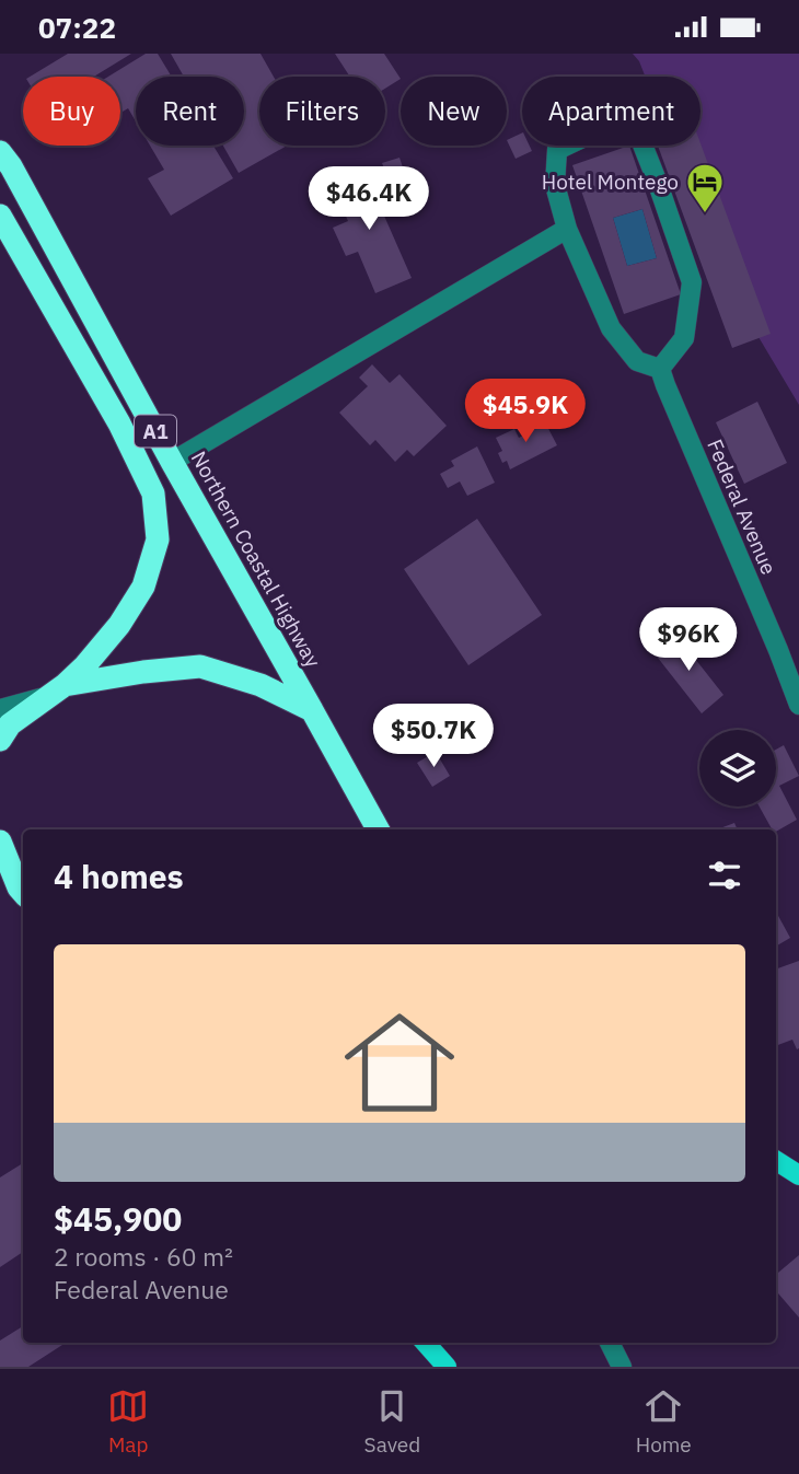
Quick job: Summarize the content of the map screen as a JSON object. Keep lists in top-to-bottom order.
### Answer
{
  "streets": {
    "highway": ["A1", "Northern Coastal Highway"],
    "street": ["Federal Avenue"]
  },
  "crossings": [
    ["A1", "Northern Coastal Highway"]
  ],
  "places": {
    "hotel": ["Hotel Montego"]
  },
  "page": {
    "status": "07:22",
    "chip": [
      "Buy",
      "Rent",
      "Filters",
      "New",
      "Apartment"
    ],
    "price": [
      "$46.4K",
      "$45.9K",
      "$96K",
      "$50.7K"
    ],
    "heading": "4 homes",
    "list": [
      {
        "name": "$45,900",
        "note": "2 rooms · 60 m² · Federal Avenue"
      }
    ],
    "tabs": ["Map", "Saved", "Home"]
  }
}
